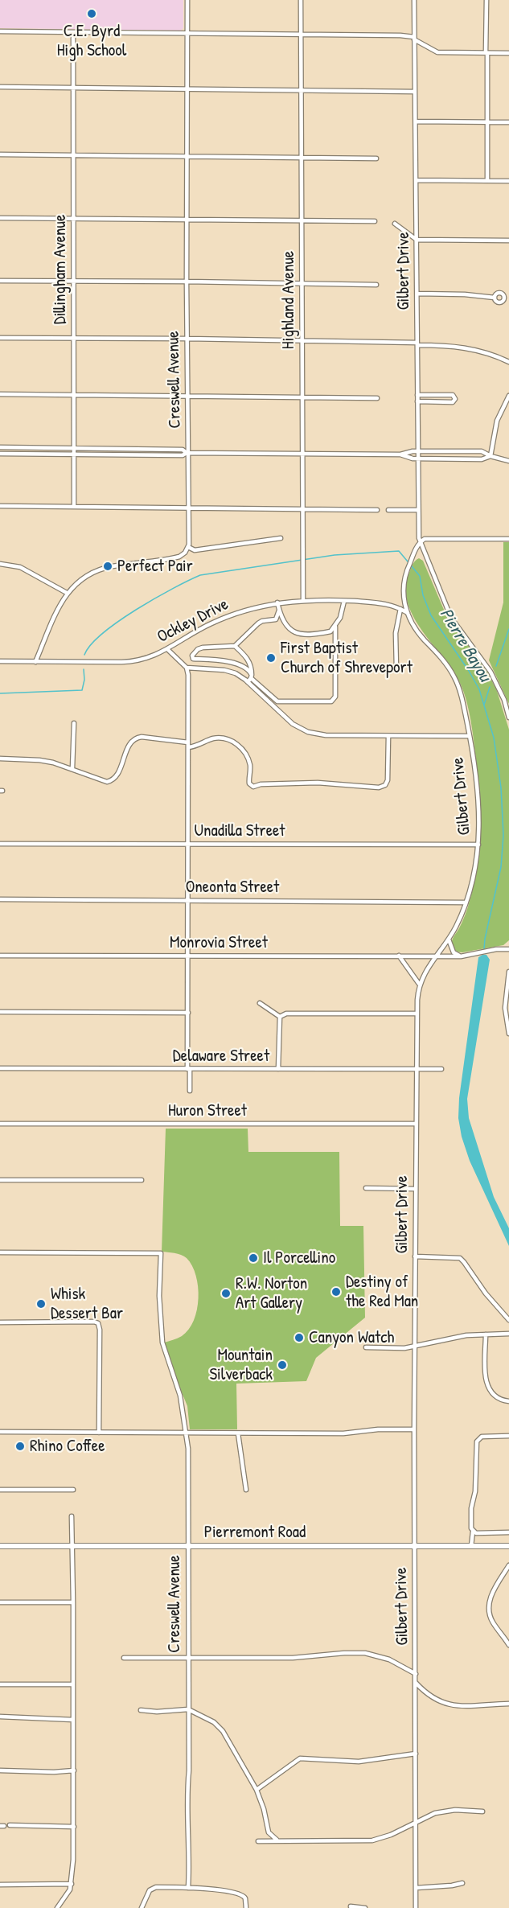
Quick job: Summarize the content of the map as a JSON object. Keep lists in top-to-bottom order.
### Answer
{
  "streets": {
    "main road": ["Pierremont Road"],
    "street": [
      "Dillingham Avenue",
      "Gilbert Drive",
      "Highland Avenue",
      "Creswell Avenue",
      "Ockley Drive",
      "Unadilla Street",
      "Oneonta Street",
      "Monrovia Street",
      "Delaware Street",
      "Huron Street"
    ]
  },
  "crossings": [
    ["Gilbert Drive", "Ockley Drive"],
    ["Gilbert Drive", "Unadilla Street"],
    ["Gilbert Drive", "Oneonta Street"],
    ["Gilbert Drive", "Monrovia Street"],
    ["Gilbert Drive", "Delaware Street"],
    ["Gilbert Drive", "Huron Street"],
    ["Gilbert Drive", "Pierremont Road"],
    ["Highland Avenue", "Ockley Drive"],
    ["Creswell Avenue", "Pierremont Road"]
  ],
  "water": ["Pierre Bayou"],
  "places": [
    "C.E. Byrd High School",
    "Perfect Pair",
    "First Baptist Church of Shreveport",
    "Il Porcellino",
    "Destiny of the Red Man",
    "R.W. Norton Art Gallery",
    "Whisk Dessert Bar",
    "Canyon Watch",
    "Mountain Silverback",
    "Rhino Coffee"
  ]
}
